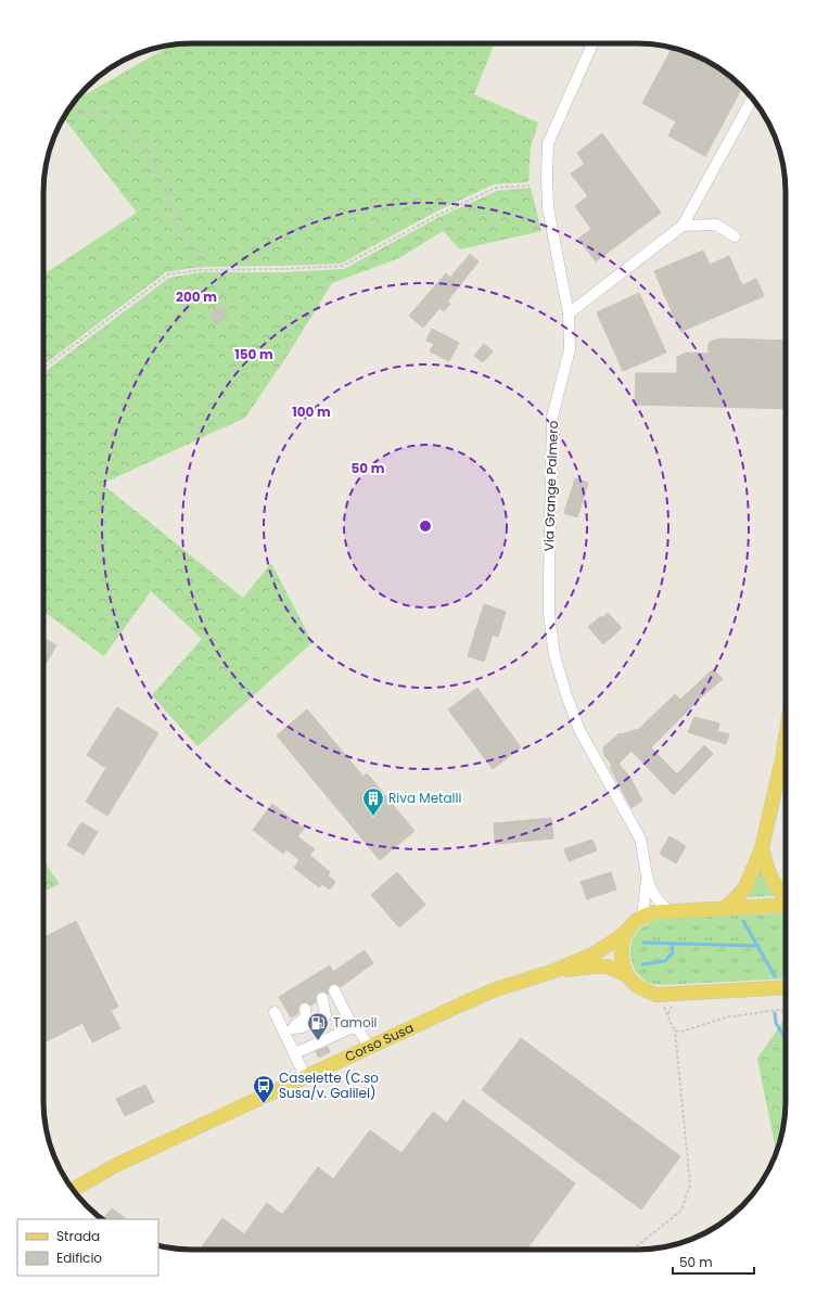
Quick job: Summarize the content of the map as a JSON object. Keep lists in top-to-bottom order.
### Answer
{
  "streets": {
    "main road": ["Corso Susa"],
    "street": ["Via Grange Palmero"]
  },
  "crossings": [
    ["Via Grange Palmero", "Corso Susa"]
  ],
  "places": {
    "building": ["Riva Metalli"],
    "fuel station": ["Tamoil"],
    "bus stop": ["Caselette (C.so Susa/v. Galilei)"]
  },
  "legend": ["Strada", "Edificio"],
  "scale_bar": "50 m",
  "rings": [
    "200 m",
    "150 m",
    "100 m",
    "50 m"
  ]
}
